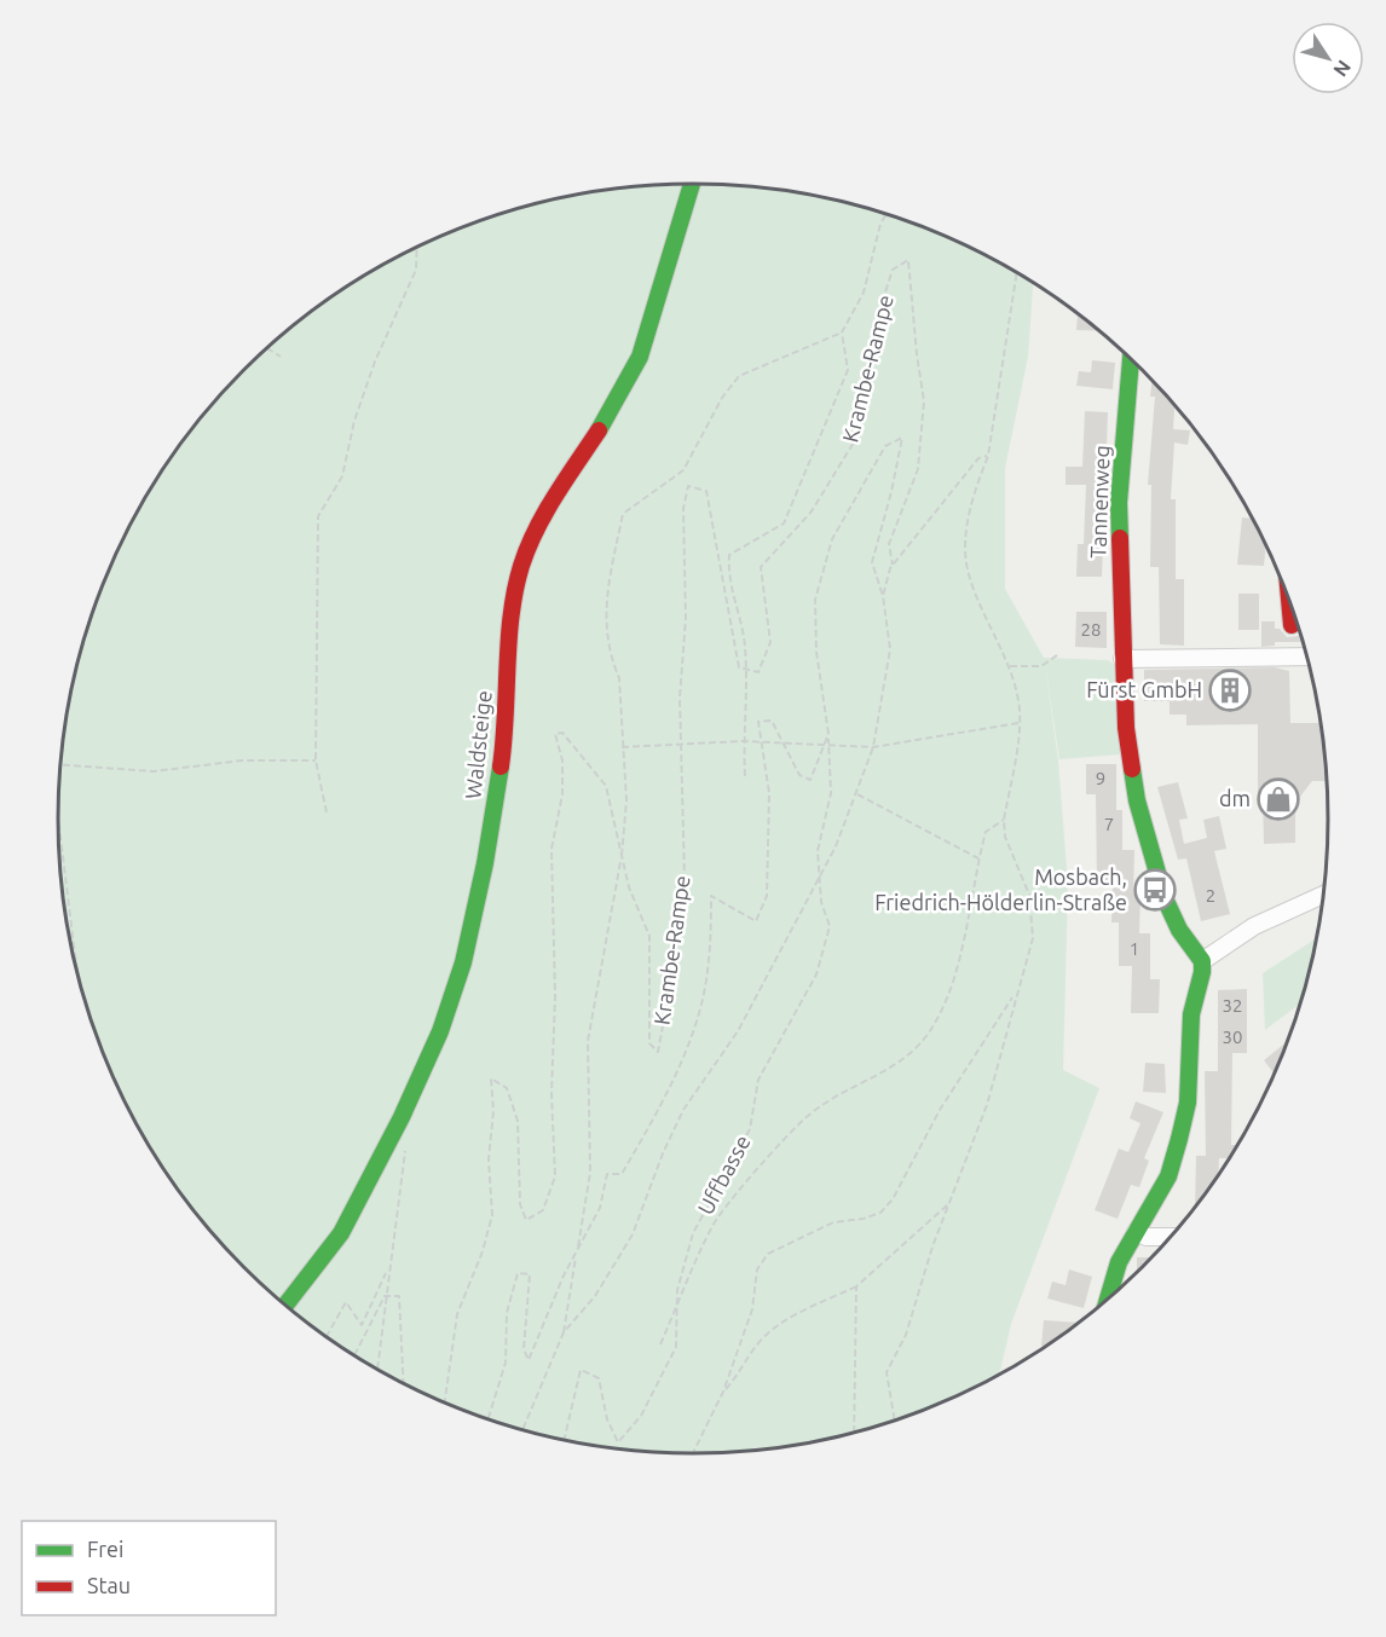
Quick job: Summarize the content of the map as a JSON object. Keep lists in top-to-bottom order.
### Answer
{
  "streets": {
    "street": ["Tannenweg", "Waldsteige"],
    "path": ["Krambe-Rampe", "Uffbasse"]
  },
  "places": {
    "building": ["Fürst GmbH"],
    "shop": ["dm"],
    "bus stop": ["Mosbach, Friedrich-Hölderlin-Straße"]
  },
  "house_numbers": [
    "28",
    "9",
    "7",
    "2",
    "1",
    "32",
    "30"
  ],
  "legend": ["Frei", "Stau"],
  "north": "bottom right"
}
